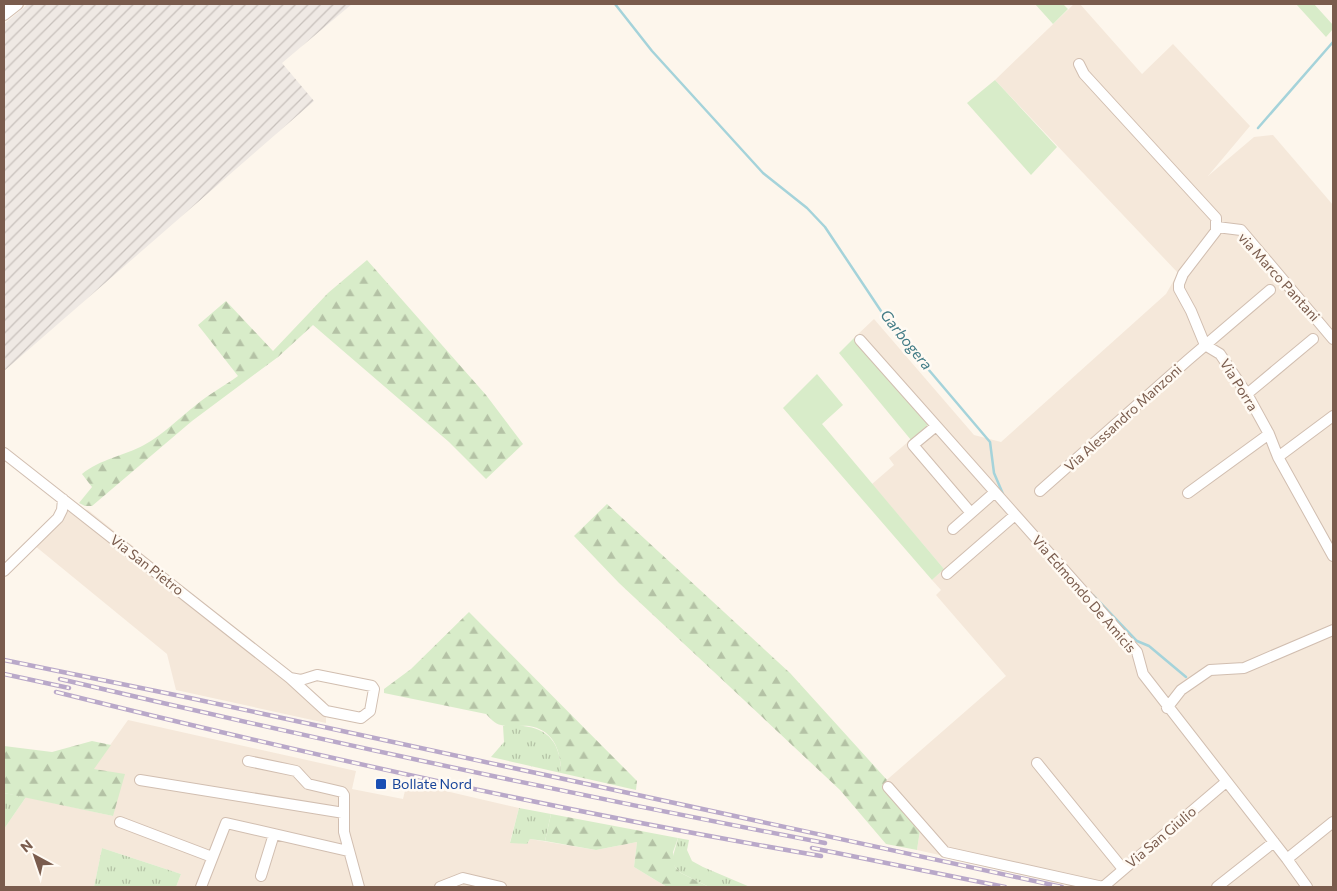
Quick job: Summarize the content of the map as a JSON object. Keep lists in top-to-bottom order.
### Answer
{
  "streets": {
    "street": [
      "via Marco Pantani",
      "Via Porra",
      "Via Alessandro Manzoni",
      "Via San Pietro",
      "Via Edmondo De Amicis",
      "Via San Giulio"
    ]
  },
  "crossings": [
    ["via Marco Pantani", "Via Porra"],
    ["Via Porra", "Via Alessandro Manzoni"],
    ["Via Edmondo De Amicis", "Via San Giulio"]
  ],
  "water": ["Garbogera"],
  "places": {
    "transit": ["Bollate Nord"]
  },
  "north": "top left"
}
